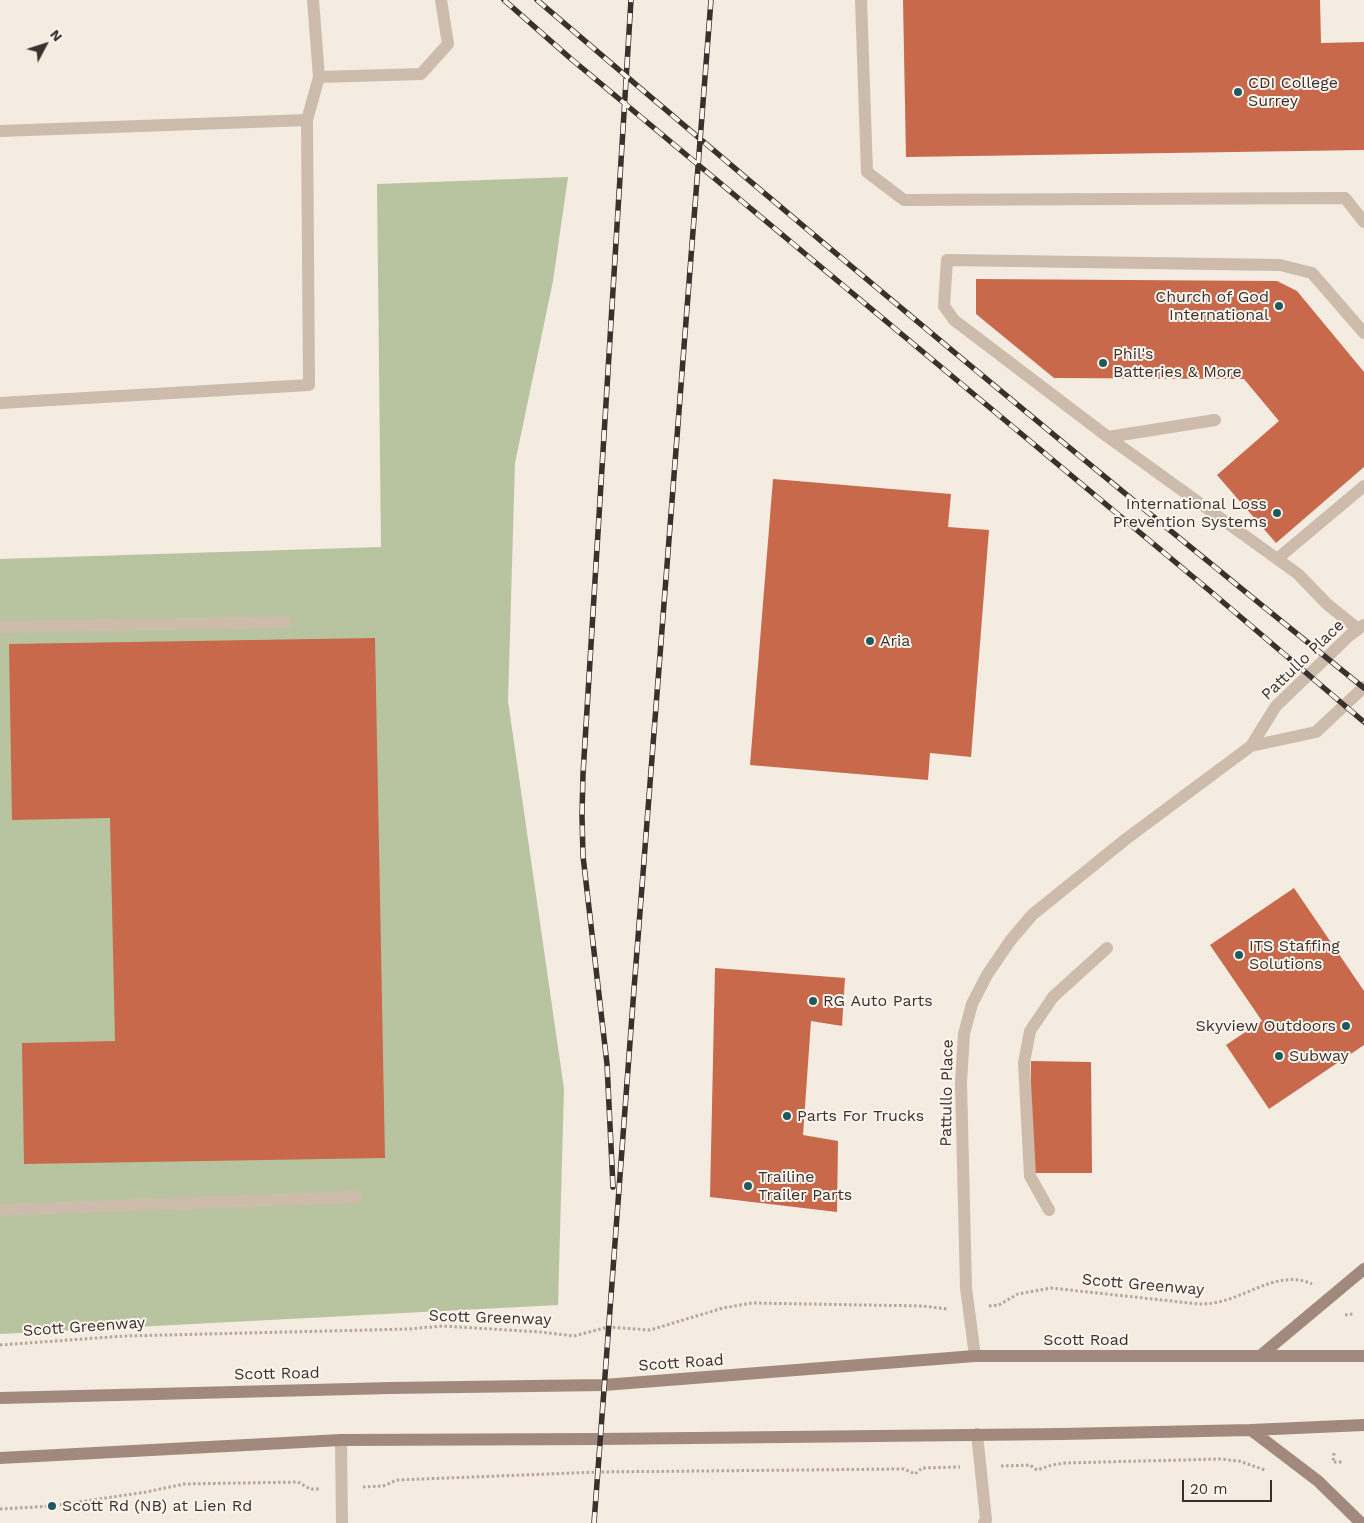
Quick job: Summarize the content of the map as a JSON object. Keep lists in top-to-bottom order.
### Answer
{
  "streets": {
    "main road": ["Scott Road"],
    "street": ["Pattullo Place"],
    "path": ["Scott Greenway"]
  },
  "crossings": [
    ["Pattullo Place", "Scott Road"]
  ],
  "places": [
    "CDI College Surrey",
    "Church of God International",
    "Phil's Batteries & More",
    "International Loss Prevention Systems",
    "Aria",
    "ITS Staffing Solutions",
    "RG Auto Parts",
    "Skyview Outdoors",
    "Subway",
    "Parts For Trucks",
    "Trailine Trailer Parts",
    "Scott Rd (NB) at Lien Rd"
  ],
  "scale_bar": "20 m",
  "north": "top right"
}
